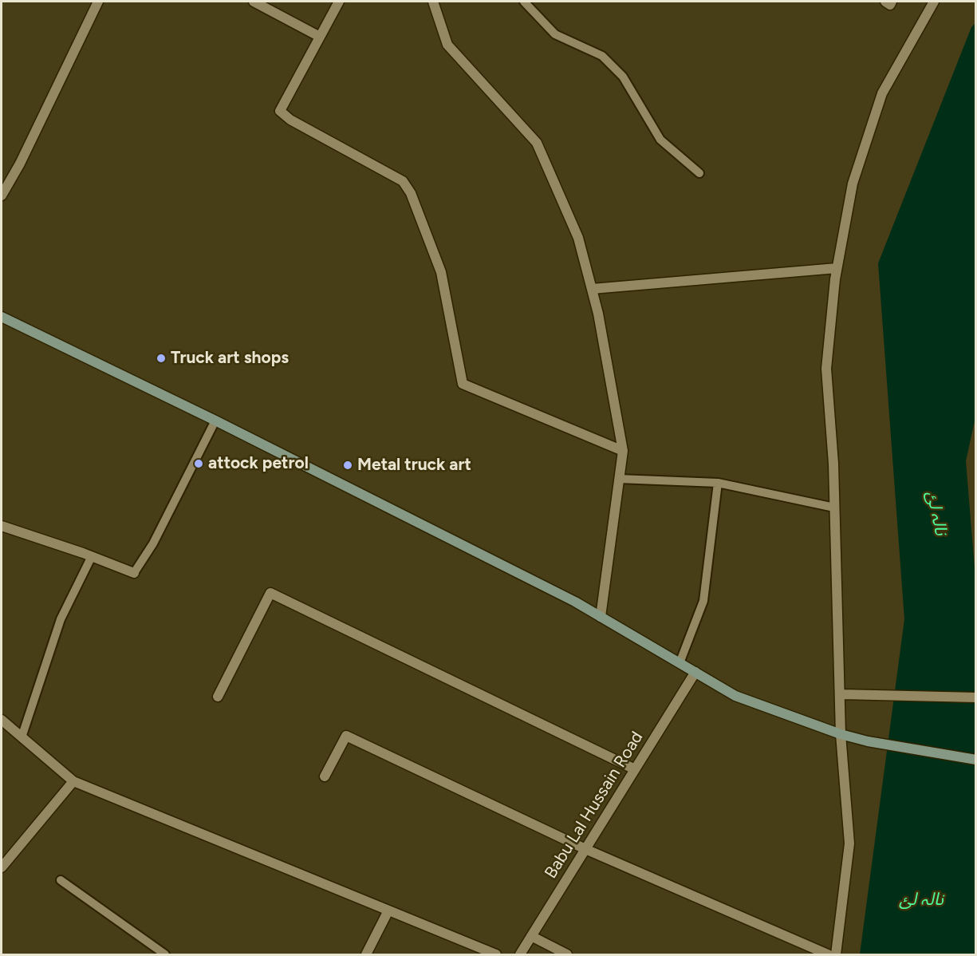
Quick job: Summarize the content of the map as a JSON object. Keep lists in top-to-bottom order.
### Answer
{
  "streets": {
    "street": ["Babu Lal Hussain Road"]
  },
  "water": ["نالہ لئ"],
  "places": ["Truck art shops", "attock petrol", "Metal truck art"]
}
